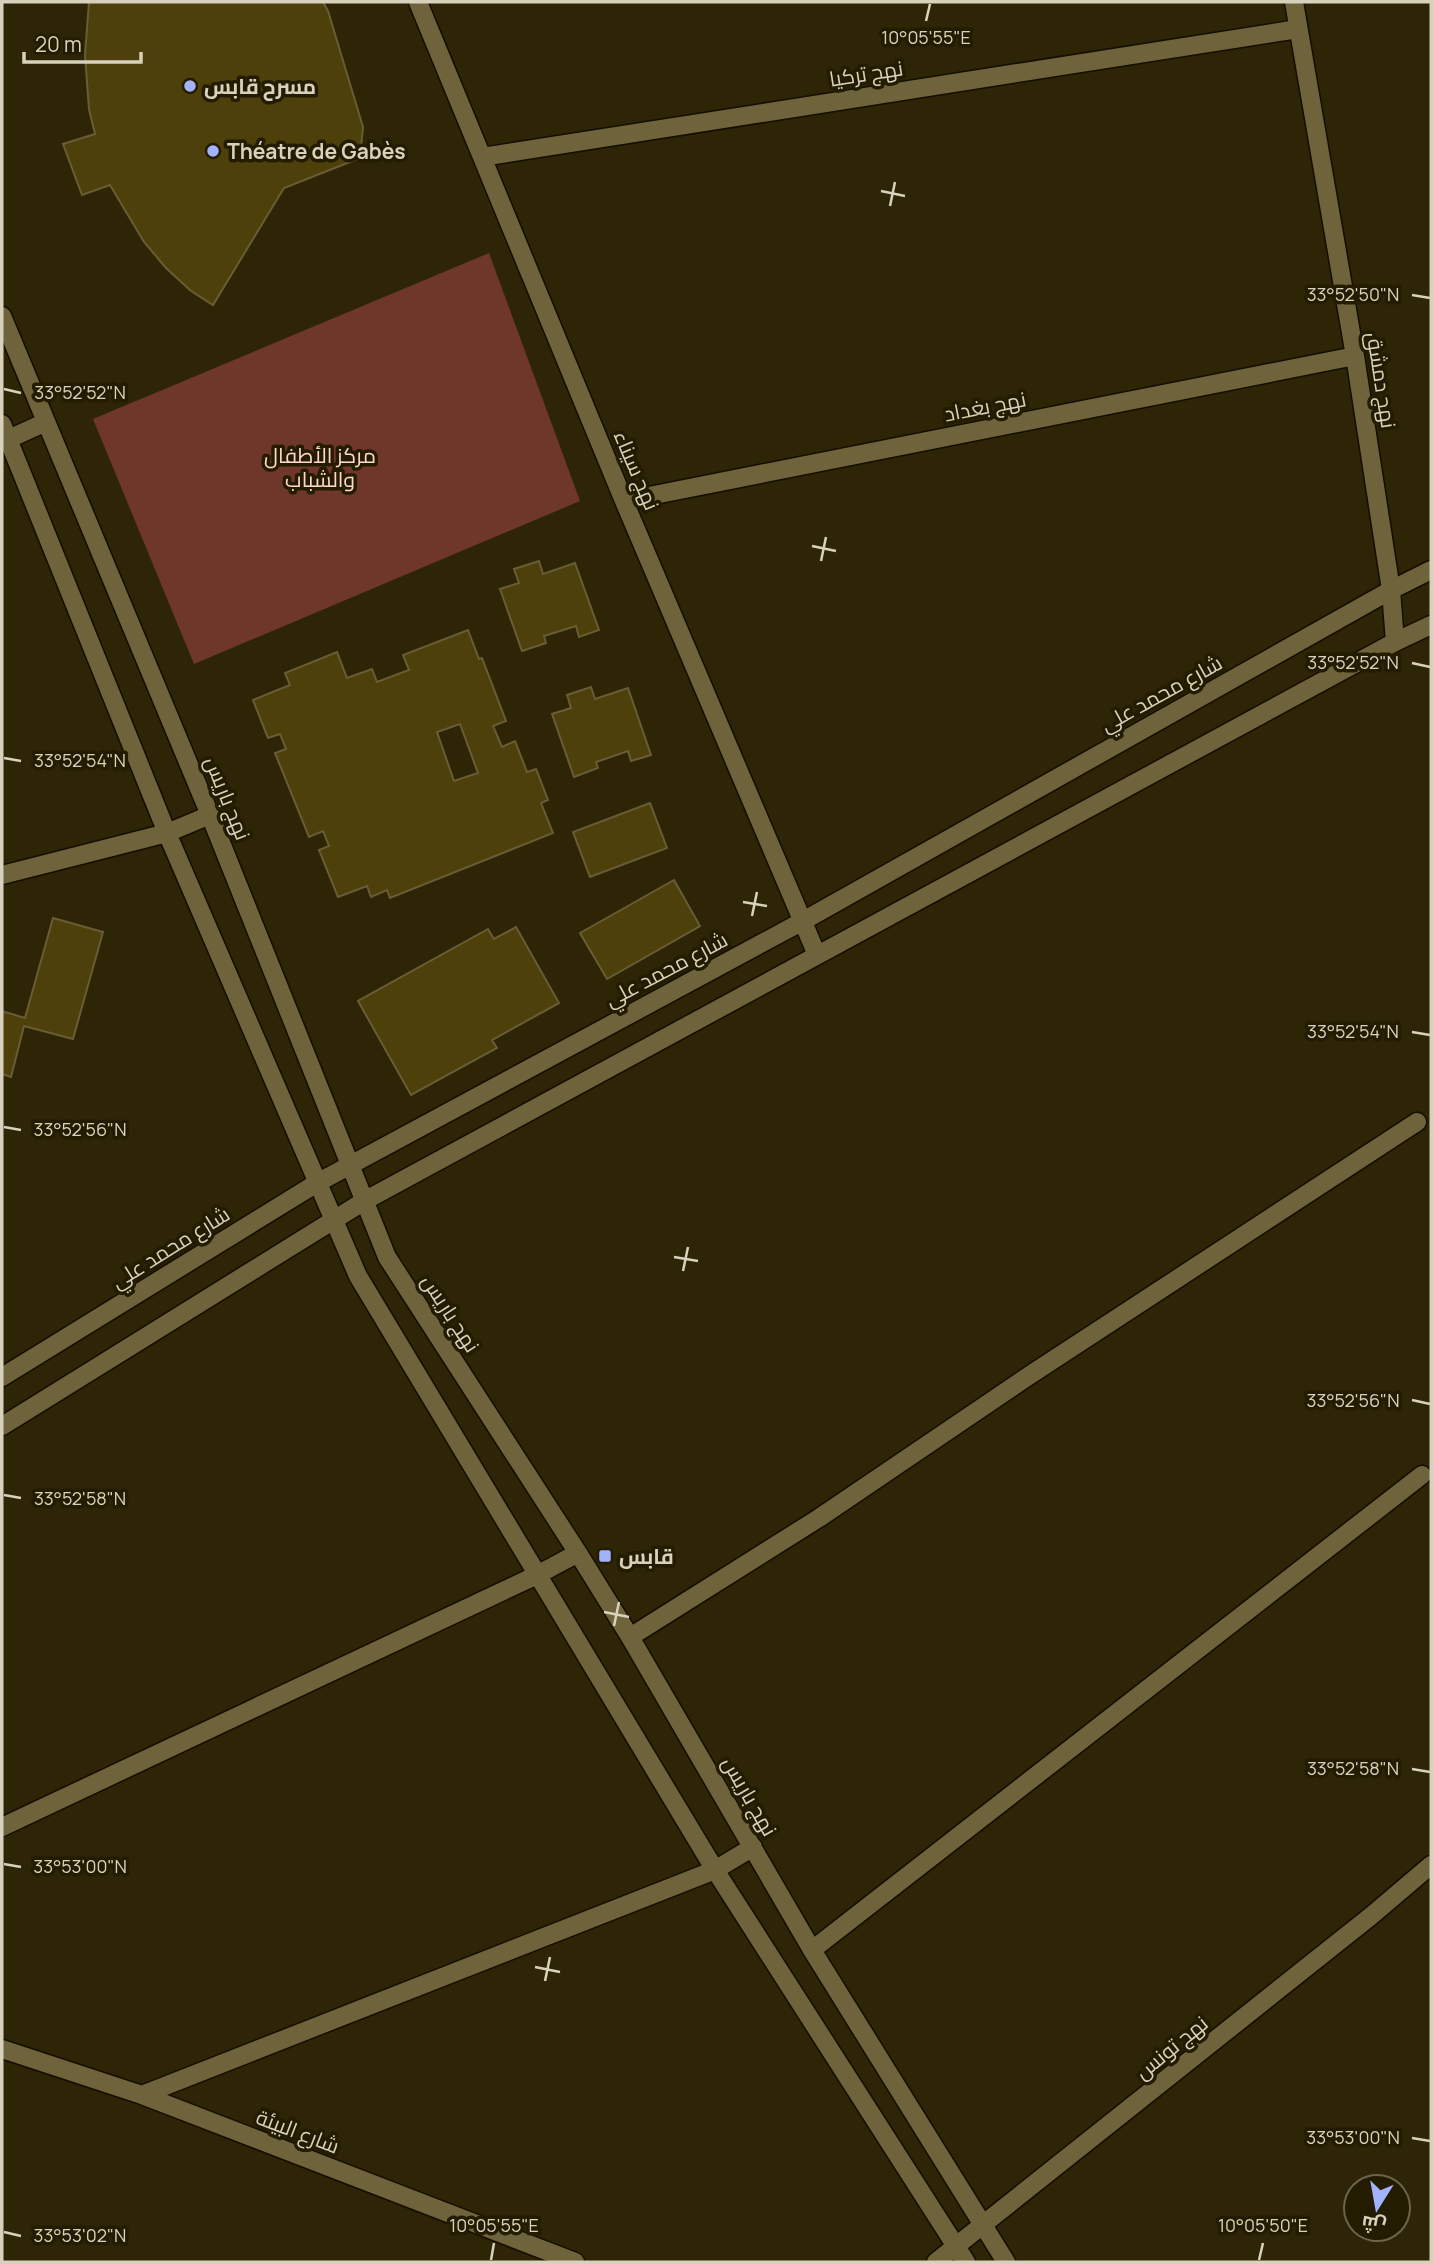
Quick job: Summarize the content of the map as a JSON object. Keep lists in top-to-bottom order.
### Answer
{
  "streets": {
    "street": [
      "نهج تركيا",
      "نهج دمشق",
      "نهج بغداد",
      "نهج سيناء",
      "شارع محمد علي",
      "نهج باريس",
      "نهج تونس",
      "شارع البيئة"
    ]
  },
  "crossings": [
    ["نهج تركيا", "نهج دمشق"],
    ["نهج تركيا", "نهج سيناء"],
    ["نهج دمشق", "نهج بغداد"],
    ["نهج دمشق", "شارع محمد علي"],
    ["نهج بغداد", "نهج سيناء"],
    ["نهج سيناء", "شارع محمد علي"],
    ["شارع محمد علي", "نهج باريس"],
    ["نهج باريس", "نهج تونس"]
  ],
  "parks": ["مركز الأطفال والشباب"],
  "places": {
    "other": ["مسرح قابس", "Théatre de Gabès"],
    "transit": ["قابس"]
  },
  "scale_bar": "20 m",
  "north": "bottom",
  "coordinates": [
    "10°05'55\"E",
    "33°52'50\"N",
    "33°52'52\"N",
    "33°52'54\"N",
    "33°52'56\"N",
    "33°52'58\"N",
    "33°53'00\"N",
    "10°05'50\"E",
    "33°53'02\"N"
  ]
}
